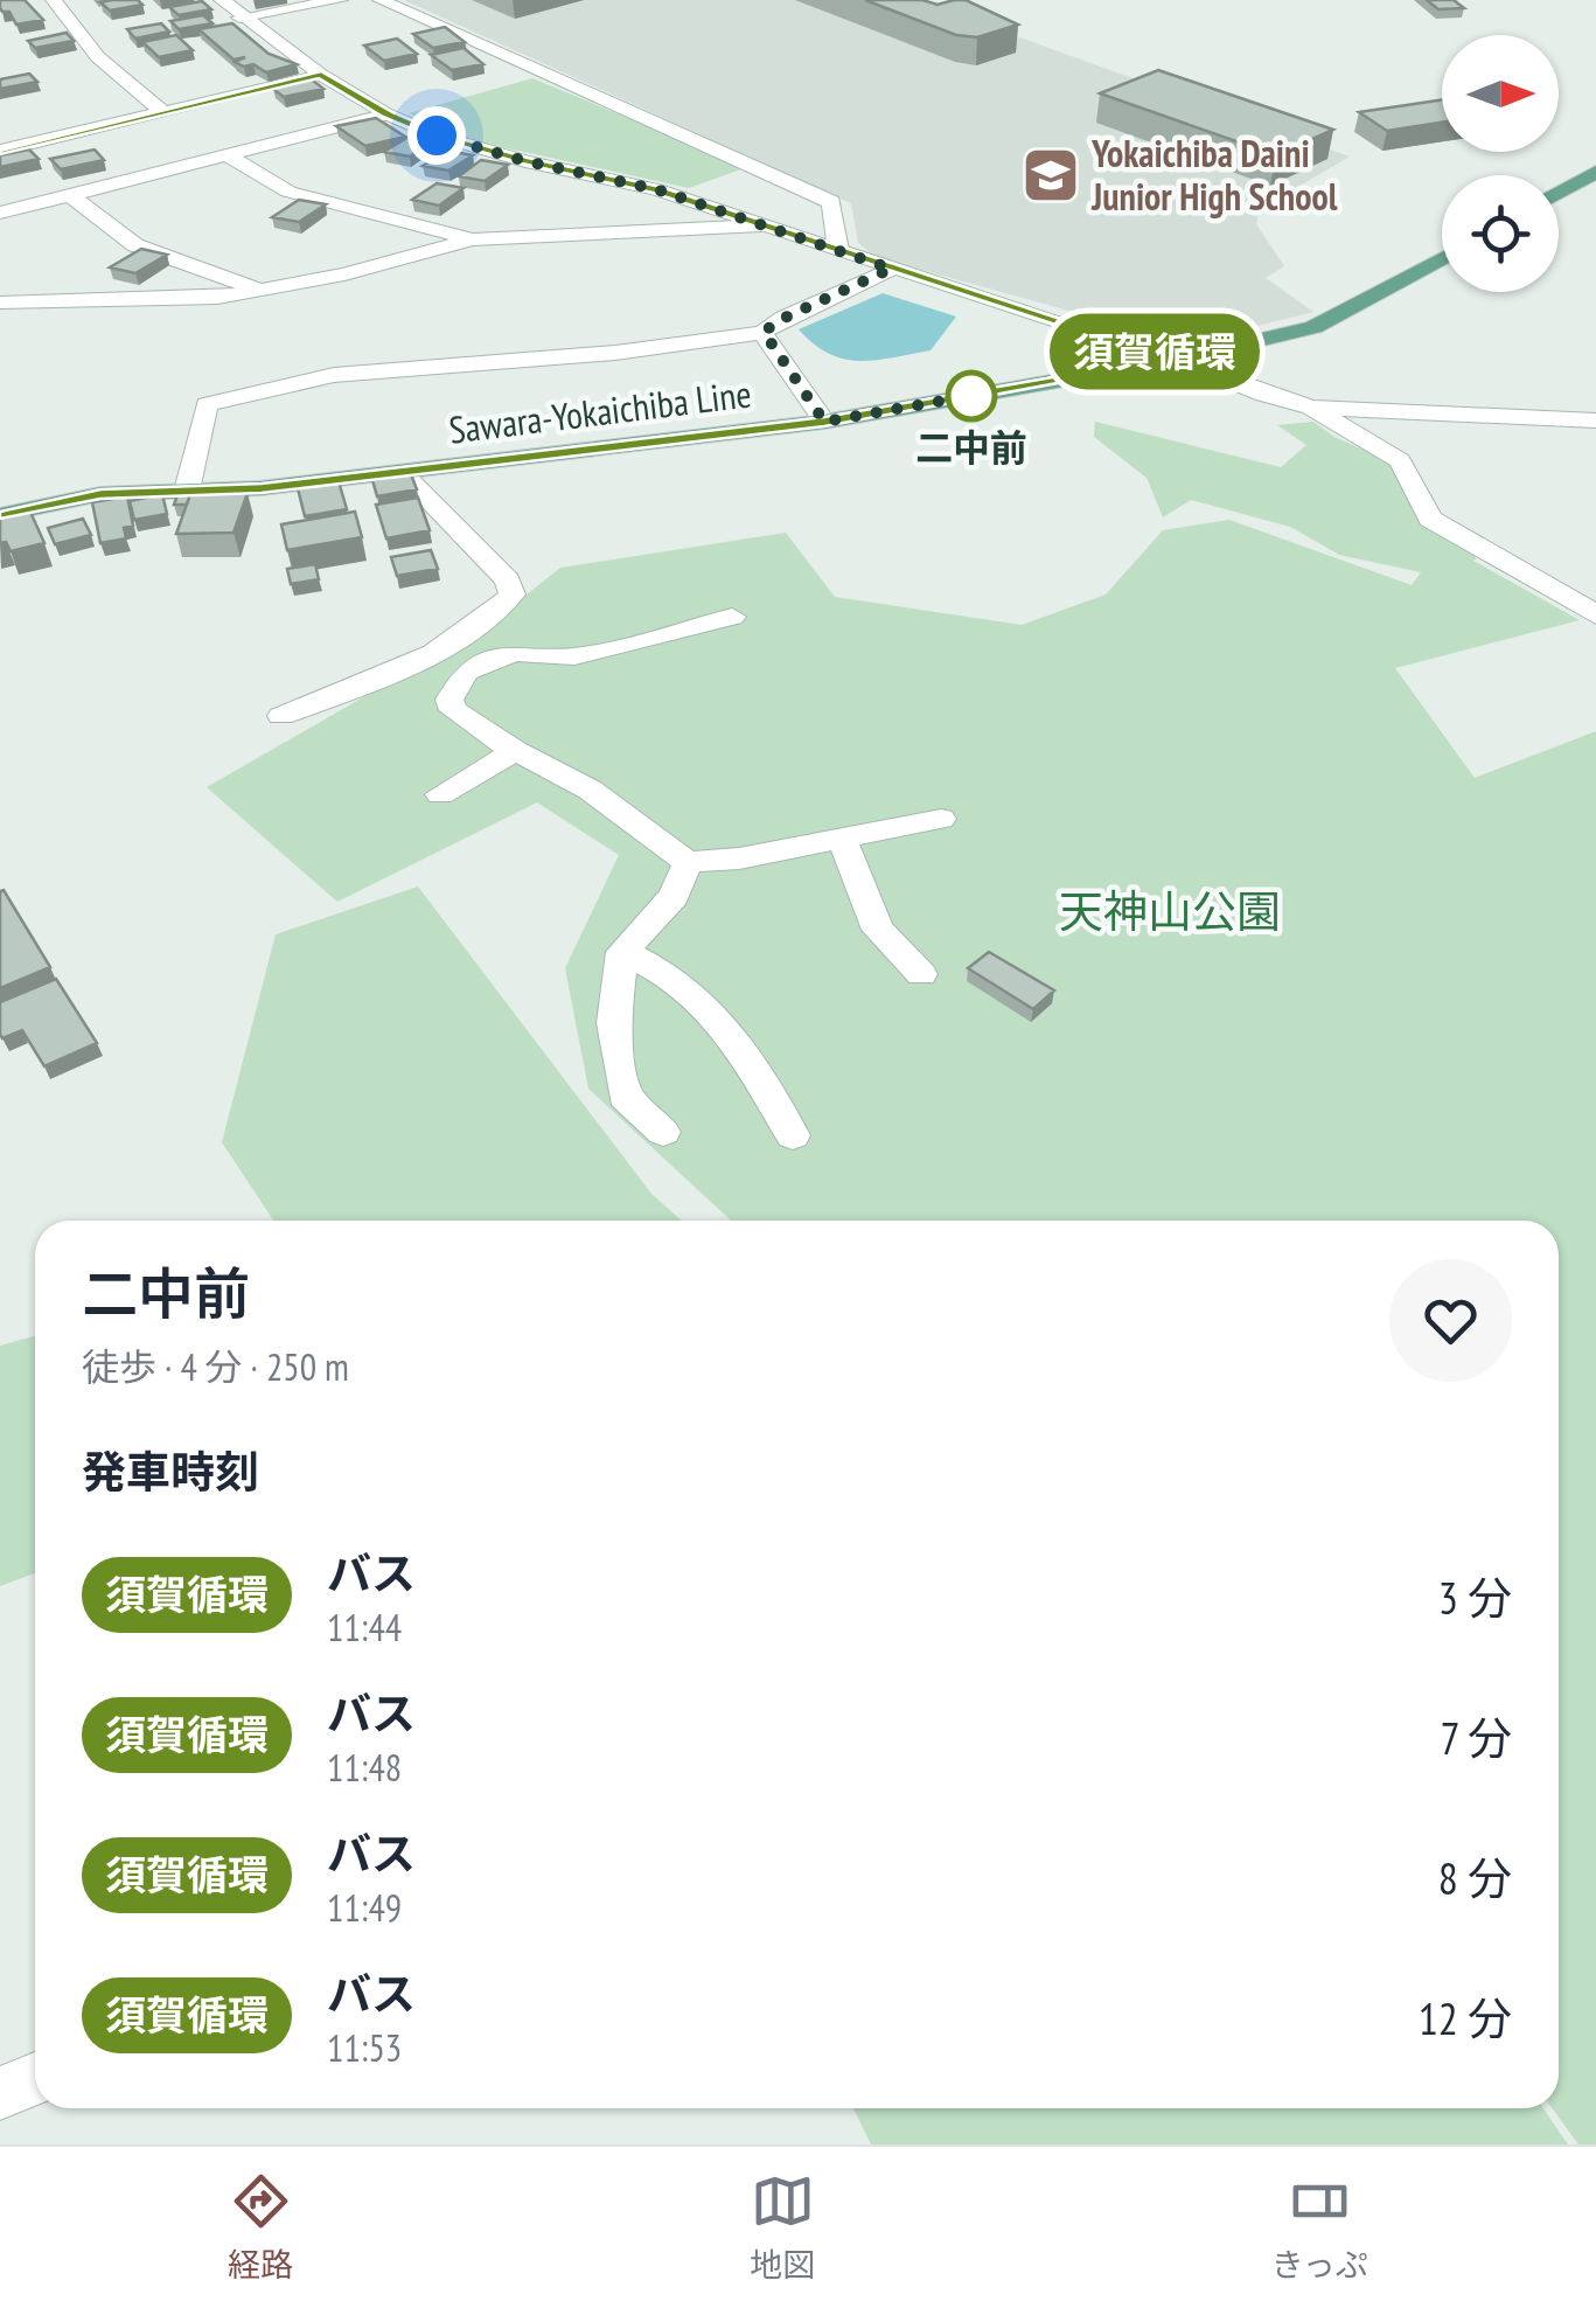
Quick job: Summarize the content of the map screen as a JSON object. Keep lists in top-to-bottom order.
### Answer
{
  "streets": {
    "main road": ["Sawara-Yokaichiba Line"]
  },
  "parks": ["天神山公園"],
  "places": {
    "school or university": ["Yokaichiba Daini Junior High School"],
    "other": ["二中前"]
  },
  "lines": ["bus line 須賀循環"],
  "north": "right",
  "page": {
    "on_map": "須賀循環",
    "heading": [
      ["二中前", "徒歩 · 4 分 · 250 m"],
      "発車時刻"
    ],
    "list": [
      {
        "mark": "須賀循環",
        "name": "バス",
        "note": "11:44",
        "value": "3 分"
      },
      {
        "mark": "須賀循環",
        "name": "バス",
        "note": "11:48",
        "value": "7 分"
      },
      {
        "mark": "須賀循環",
        "name": "バス",
        "note": "11:49",
        "value": "8 分"
      },
      {
        "mark": "須賀循環",
        "name": "バス",
        "note": "11:53",
        "value": "12 分"
      }
    ],
    "tabs": ["経路", "地図", "きっぷ"]
  }
}
